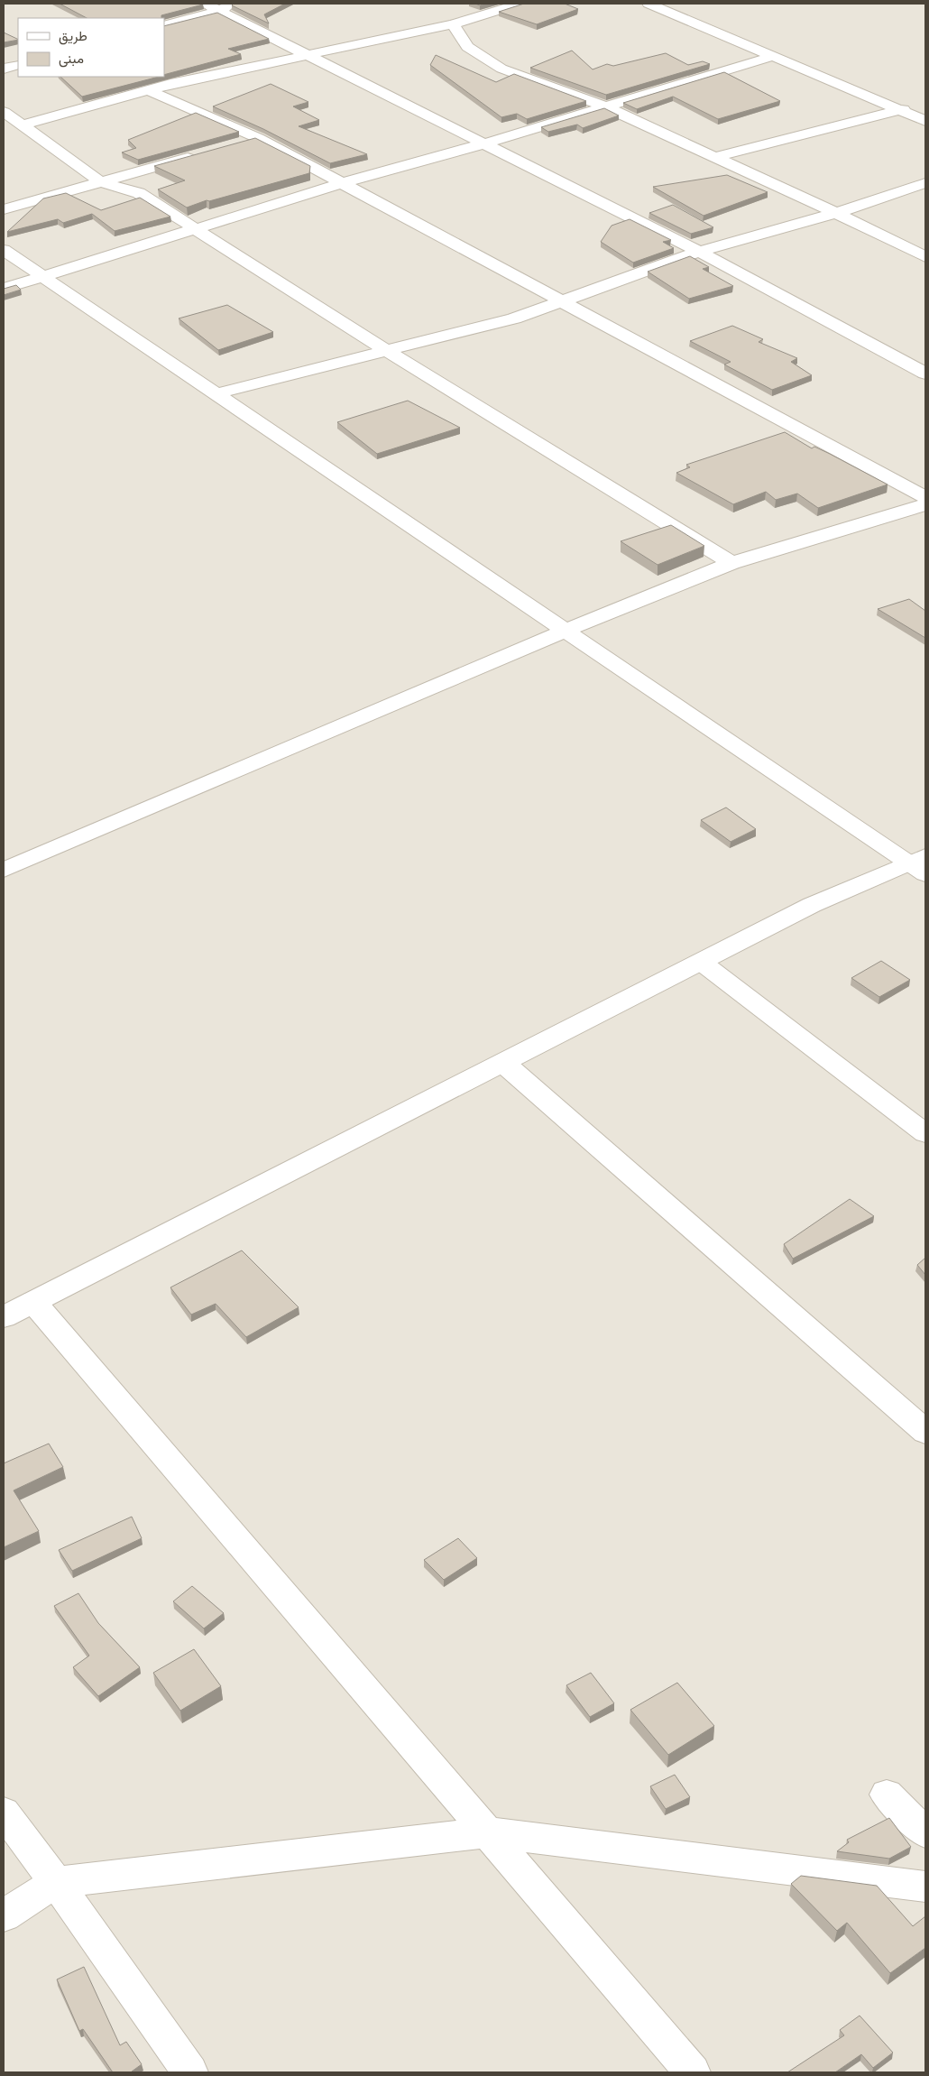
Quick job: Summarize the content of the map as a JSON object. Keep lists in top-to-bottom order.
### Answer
{
  "legend": ["طريق", "مبنى"]
}
